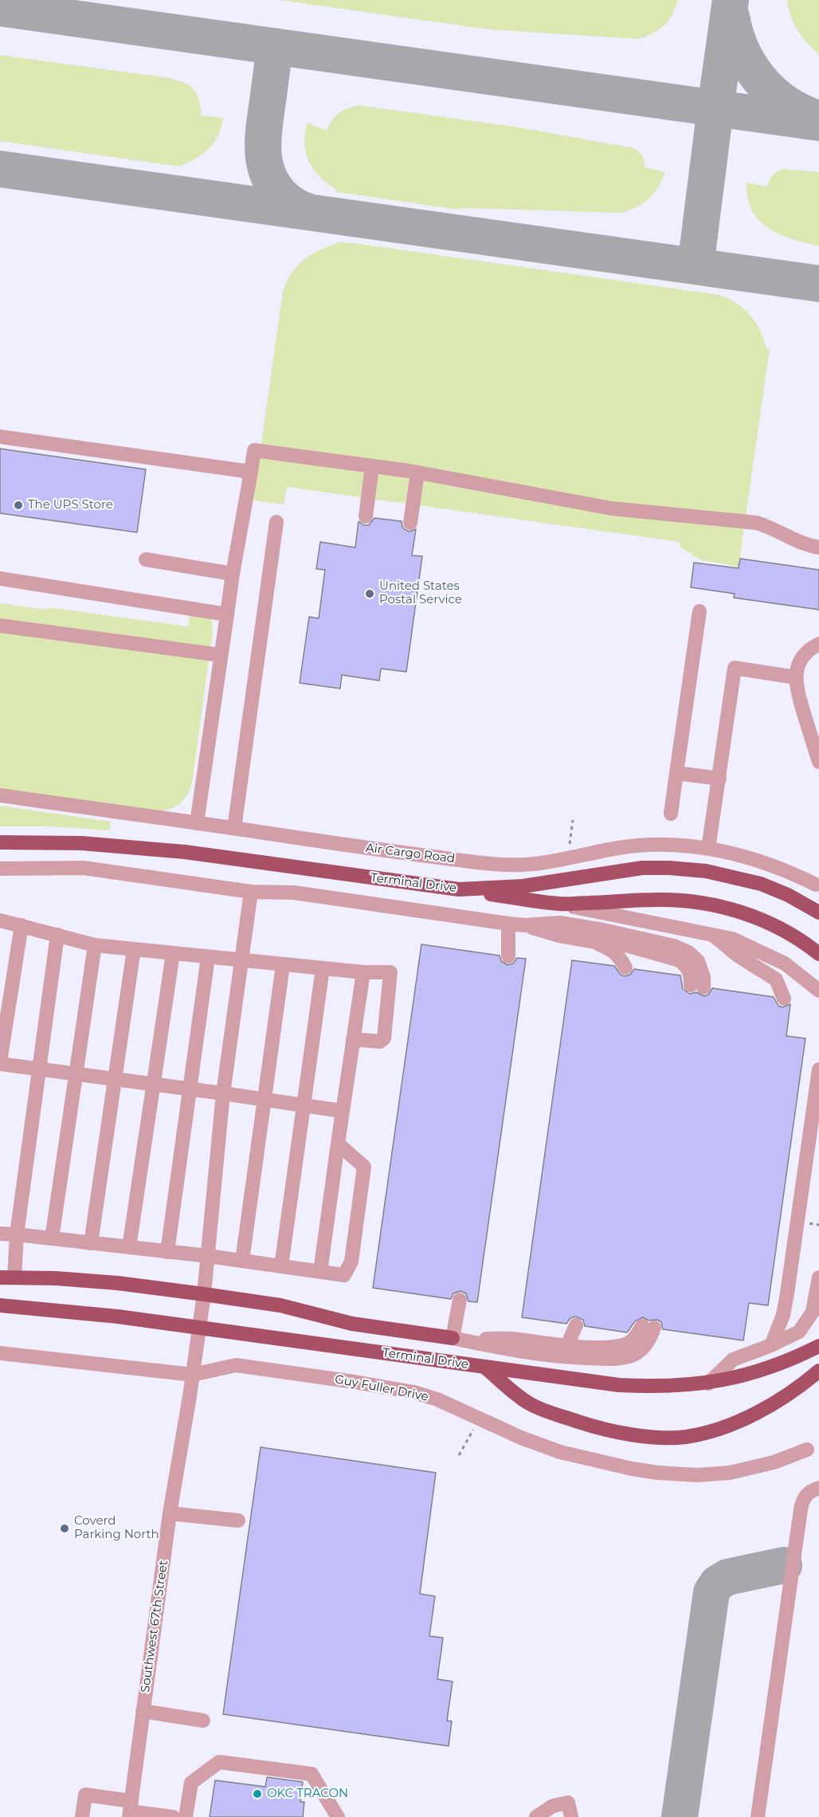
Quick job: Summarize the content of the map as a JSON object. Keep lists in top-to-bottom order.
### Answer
{
  "streets": {
    "main road": ["Terminal Drive"],
    "street": ["Air Cargo Road", "Guy Fuller Drive", "Southwest 67th Street"]
  },
  "crossings": [
    ["Terminal Drive", "Southwest 67th Street"],
    ["Guy Fuller Drive", "Southwest 67th Street"]
  ],
  "places": [
    "The UPS Store",
    "United States Postal Service",
    "Coverd Parking North",
    "OKC TRACON"
  ]
}
